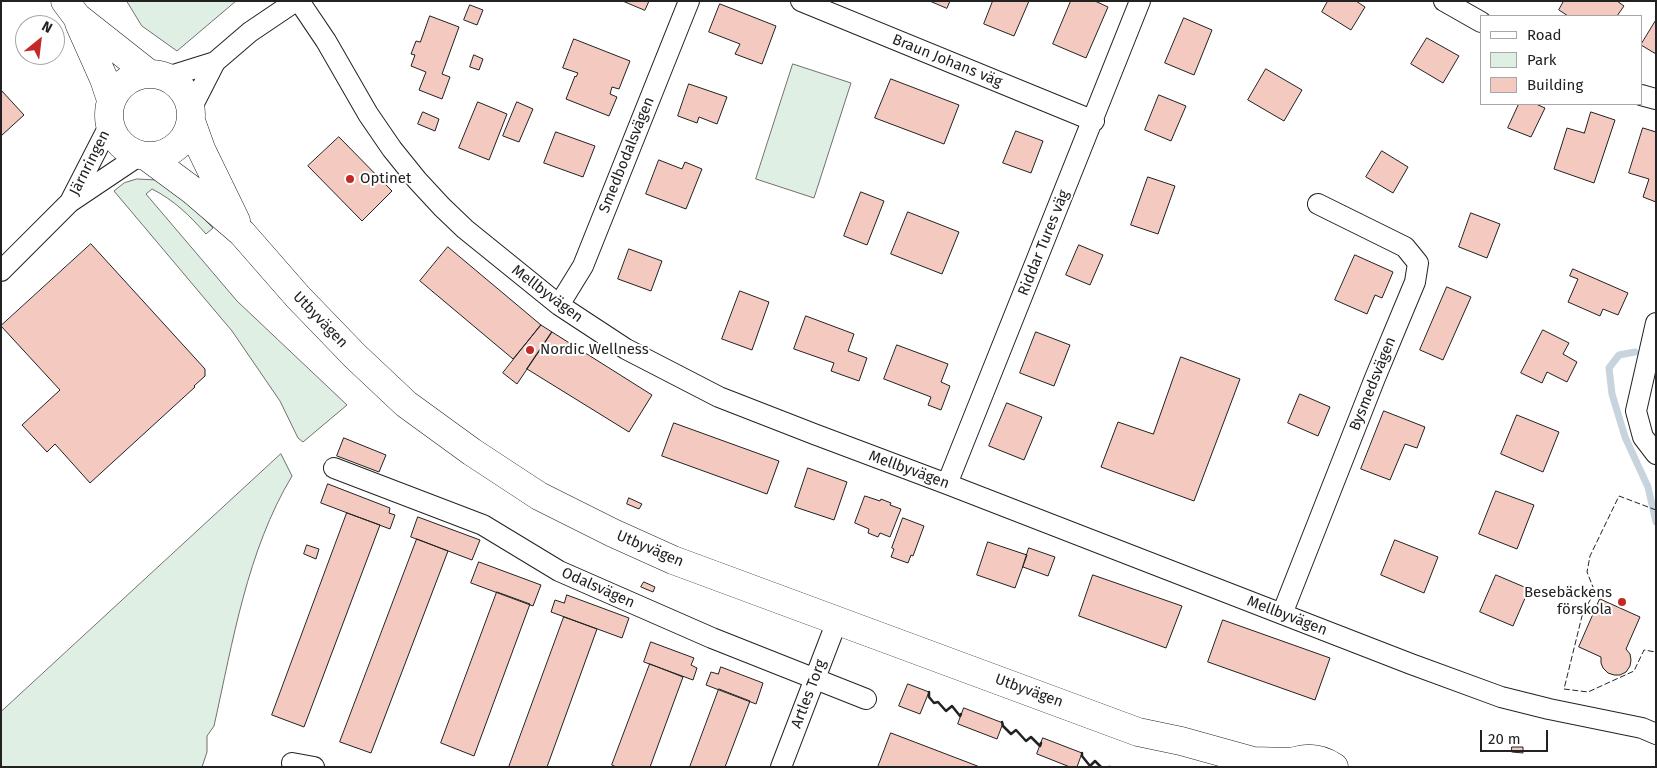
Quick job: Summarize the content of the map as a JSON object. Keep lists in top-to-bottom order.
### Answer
{
  "streets": {
    "main road": ["Utbyvägen"],
    "street": [
      "Braun Johans väg",
      "Smedbodalsvägen",
      "Järnringen",
      "Riddar Tures väg",
      "Mellbyvägen",
      "Bysmedsvägen",
      "Odalsvägen",
      "Artles Torg"
    ]
  },
  "crossings": [
    ["Braun Johans väg", "Riddar Tures väg"],
    ["Smedbodalsvägen", "Mellbyvägen"],
    ["Järnringen", "Mellbyvägen"],
    ["Järnringen", "Utbyvägen"],
    ["Riddar Tures väg", "Mellbyvägen"],
    ["Mellbyvägen", "Utbyvägen"],
    ["Mellbyvägen", "Bysmedsvägen"],
    ["Utbyvägen", "Artles Torg"],
    ["Odalsvägen", "Artles Torg"]
  ],
  "places": ["Optinet", "Nordic Wellness", "Besebäckens förskola"],
  "legend": ["Road", "Park", "Building"],
  "scale_bar": "20 m",
  "north": "top right"
}
